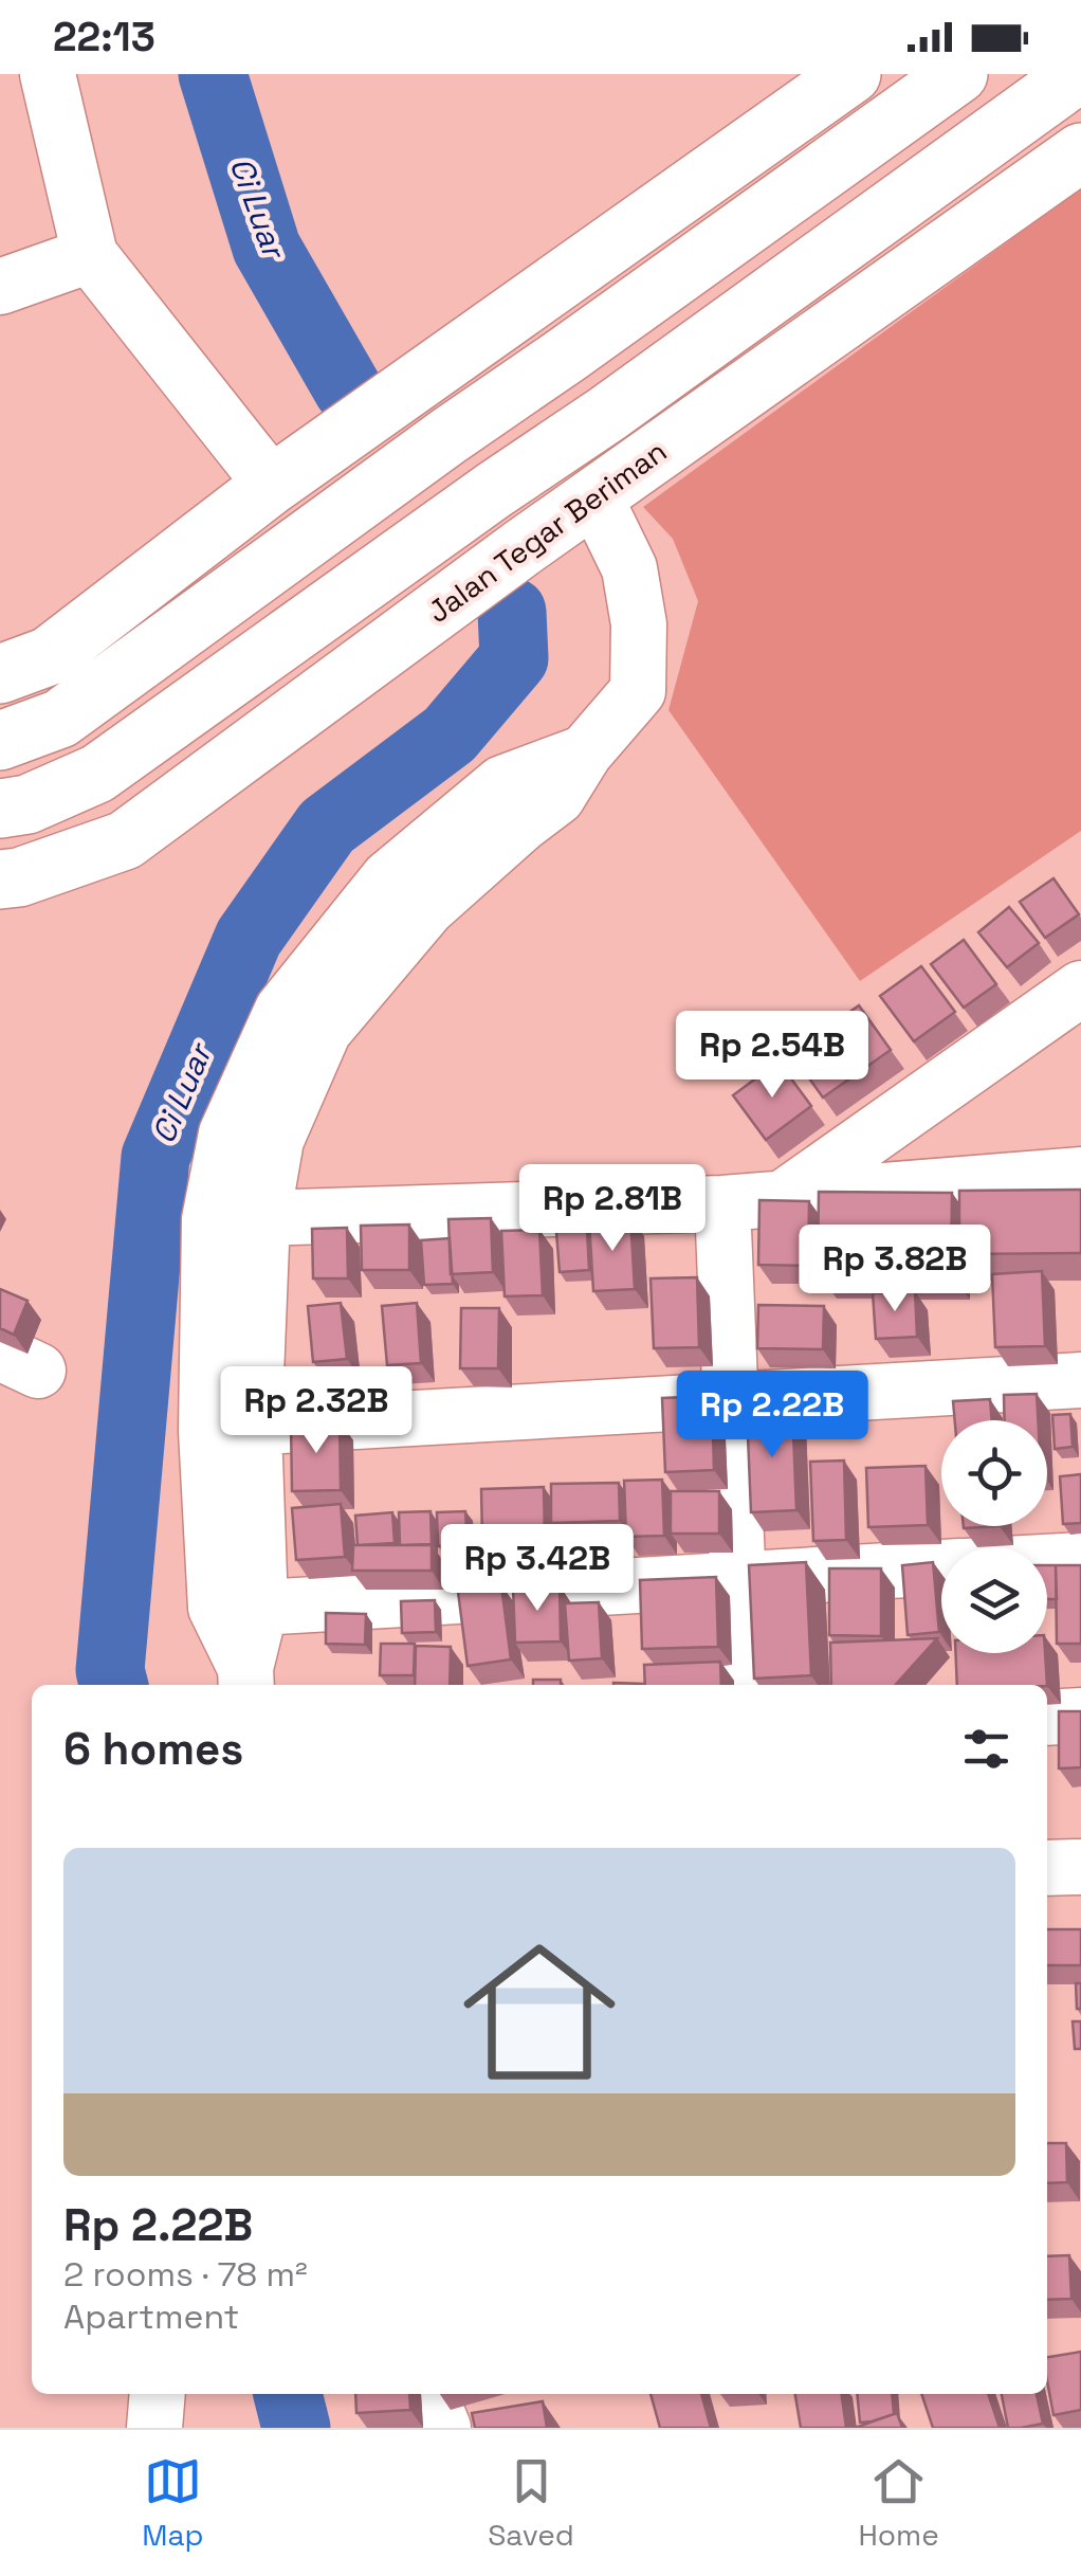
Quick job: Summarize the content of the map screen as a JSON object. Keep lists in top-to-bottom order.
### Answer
{
  "streets": {
    "main road": ["Jalan Tegar Beriman"]
  },
  "water": ["Ci Luar"],
  "page": {
    "status": "22:13",
    "price": [
      "Rp 2.54B",
      "Rp 2.81B",
      "Rp 3.82B",
      "Rp 2.32B",
      "Rp 2.22B",
      "Rp 3.42B"
    ],
    "heading": "6 homes",
    "list": [
      {
        "name": "Rp 2.22B",
        "note": "2 rooms · 78 m² · Apartment"
      }
    ],
    "tabs": ["Map", "Saved", "Home"]
  }
}
